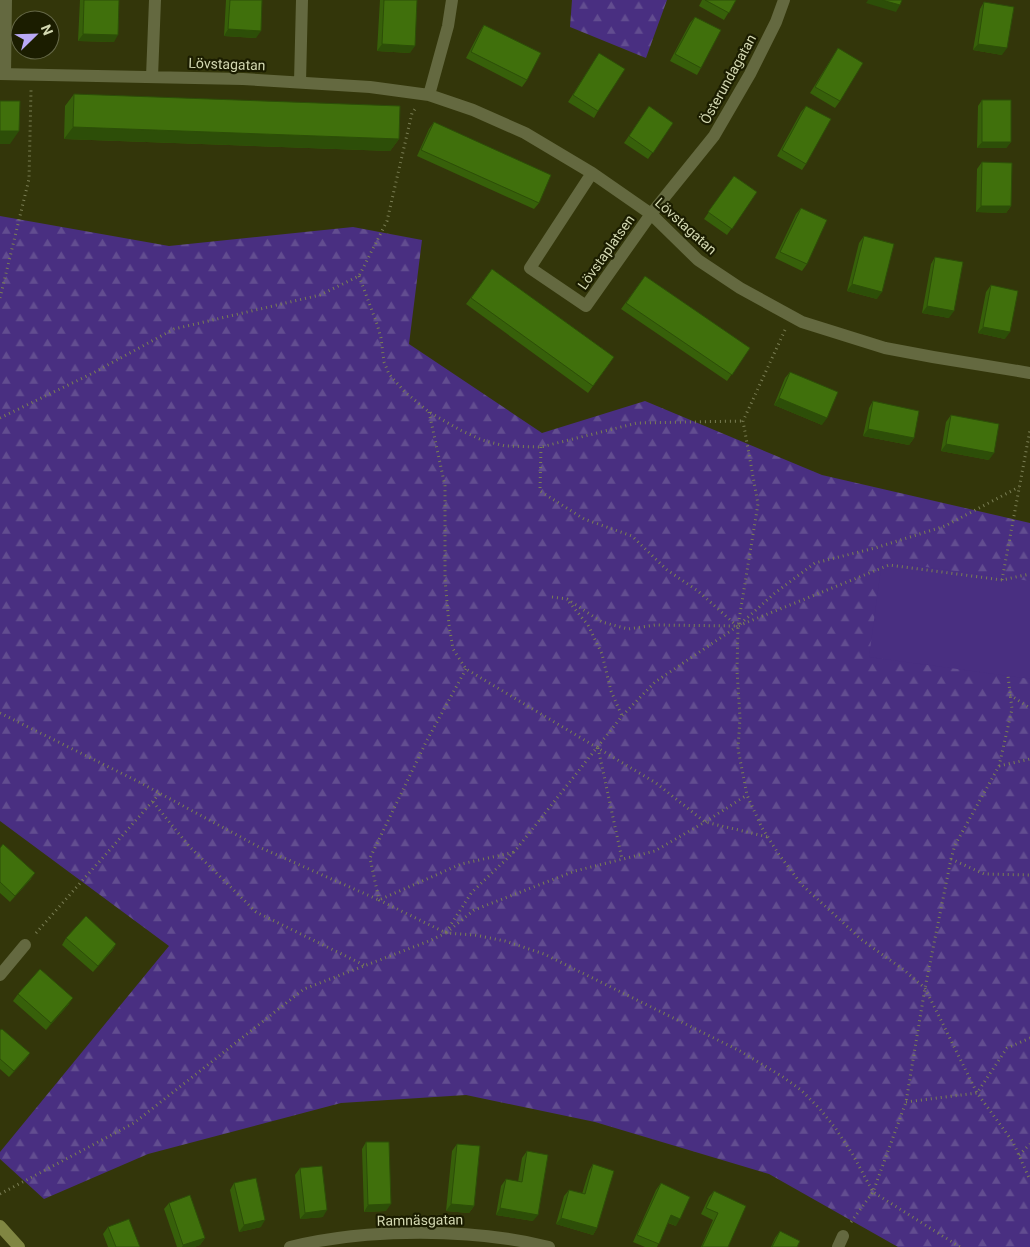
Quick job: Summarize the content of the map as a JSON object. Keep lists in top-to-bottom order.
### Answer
{
  "streets": {
    "street": [
      "Lövstagatan",
      "Österundagatan",
      "Lövstaplatsen",
      "Ramnäsgatan"
    ]
  },
  "crossings": [
    ["Lövstagatan", "Österundagatan"],
    ["Lövstagatan", "Lövstaplatsen"],
    ["Österundagatan", "Lövstaplatsen"]
  ],
  "north": "top right"
}
